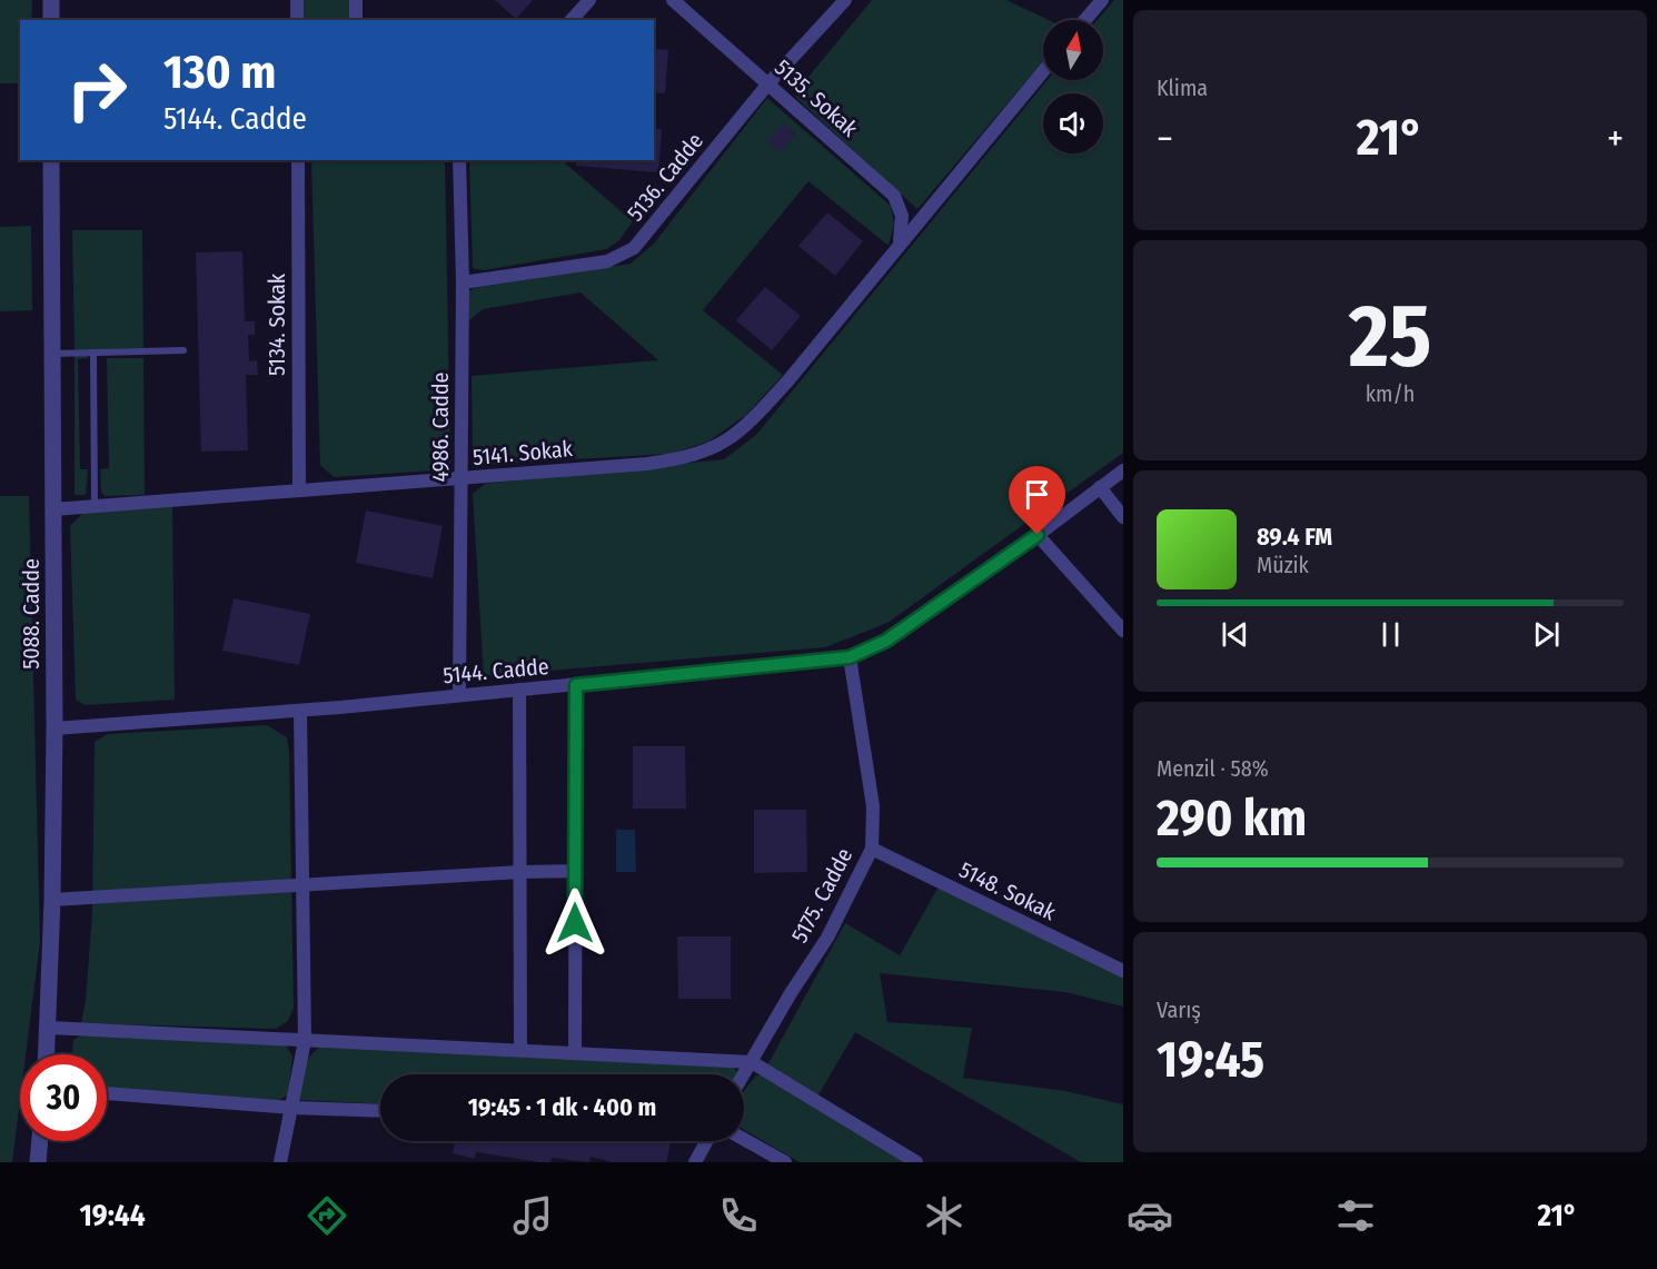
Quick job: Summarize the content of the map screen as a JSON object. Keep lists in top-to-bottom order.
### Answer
{
  "streets": {
    "street": [
      "5135. Sokak",
      "5136. Cadde",
      "5134. Sokak",
      "4986. Cadde",
      "5141. Sokak",
      "5088. Cadde",
      "5144. Cadde",
      "5148. Sokak",
      "5175. Cadde"
    ]
  },
  "crossings": [
    ["5135. Sokak", "5136. Cadde"],
    ["5135. Sokak", "5141. Sokak"],
    ["5136. Cadde", "4986. Cadde"],
    ["5134. Sokak", "5141. Sokak"],
    ["4986. Cadde", "5141. Sokak"],
    ["4986. Cadde", "5144. Cadde"],
    ["5141. Sokak", "5088. Cadde"],
    ["5088. Cadde", "5144. Cadde"],
    ["5144. Cadde", "5175. Cadde"],
    ["5148. Sokak", "5175. Cadde"]
  ],
  "north": "top",
  "page": {
    "tile": [
      "Klima",
      ["25", "km/h"],
      ["Menzil · 58%", "290 km"],
      ["Varış", "19:45"]
    ],
    "turn": ["130 m", "5144. Cadde"],
    "heat": ["−", "21°", "+"],
    "song": ["89.4 FM", "Müzik"],
    "limit": "30",
    "trip": "19:45 · 1 dk · 400 m",
    "tabs": ["19:44", "21°"]
  }
}
